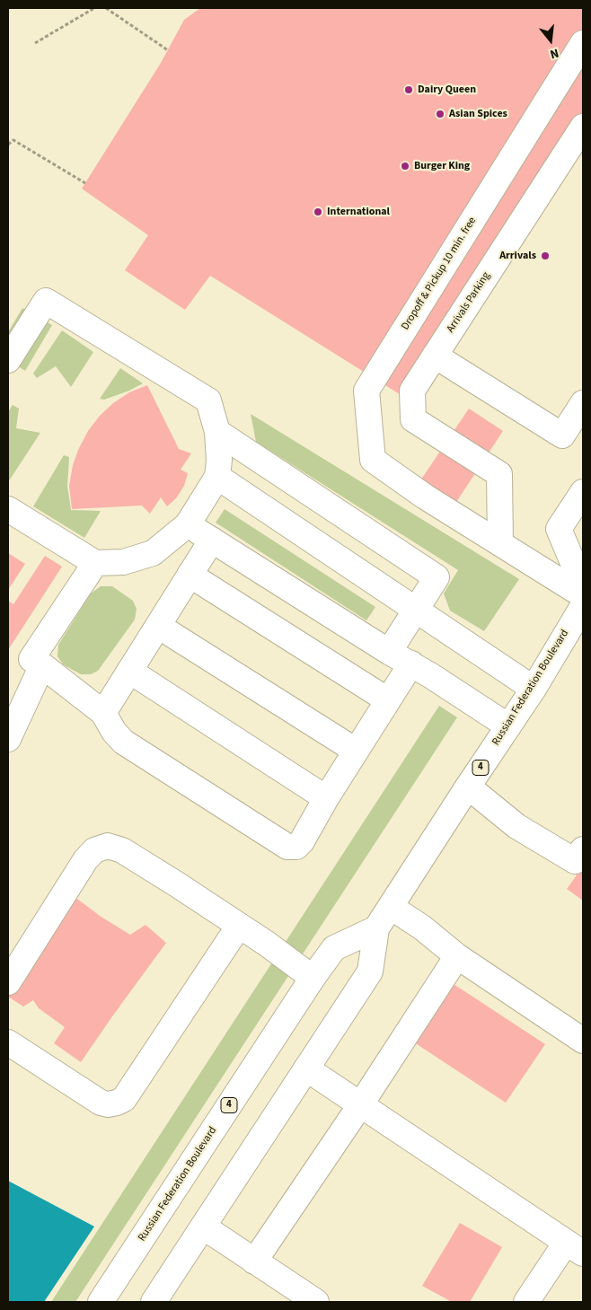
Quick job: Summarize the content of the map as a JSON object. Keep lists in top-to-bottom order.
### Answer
{
  "streets": {
    "main road": [
      "Dropoff & Pickup 10 min. free",
      "Arrivals Parking",
      "Russian Federation Boulevard",
      "4"
    ]
  },
  "crossings": [
    ["Dropoff & Pickup 10 min. free", "Arrivals Parking"]
  ],
  "places": [
    "Dairy Queen",
    "Asian Spices",
    "Burger King",
    "International",
    "Arrivals"
  ],
  "north": "bottom"
}
